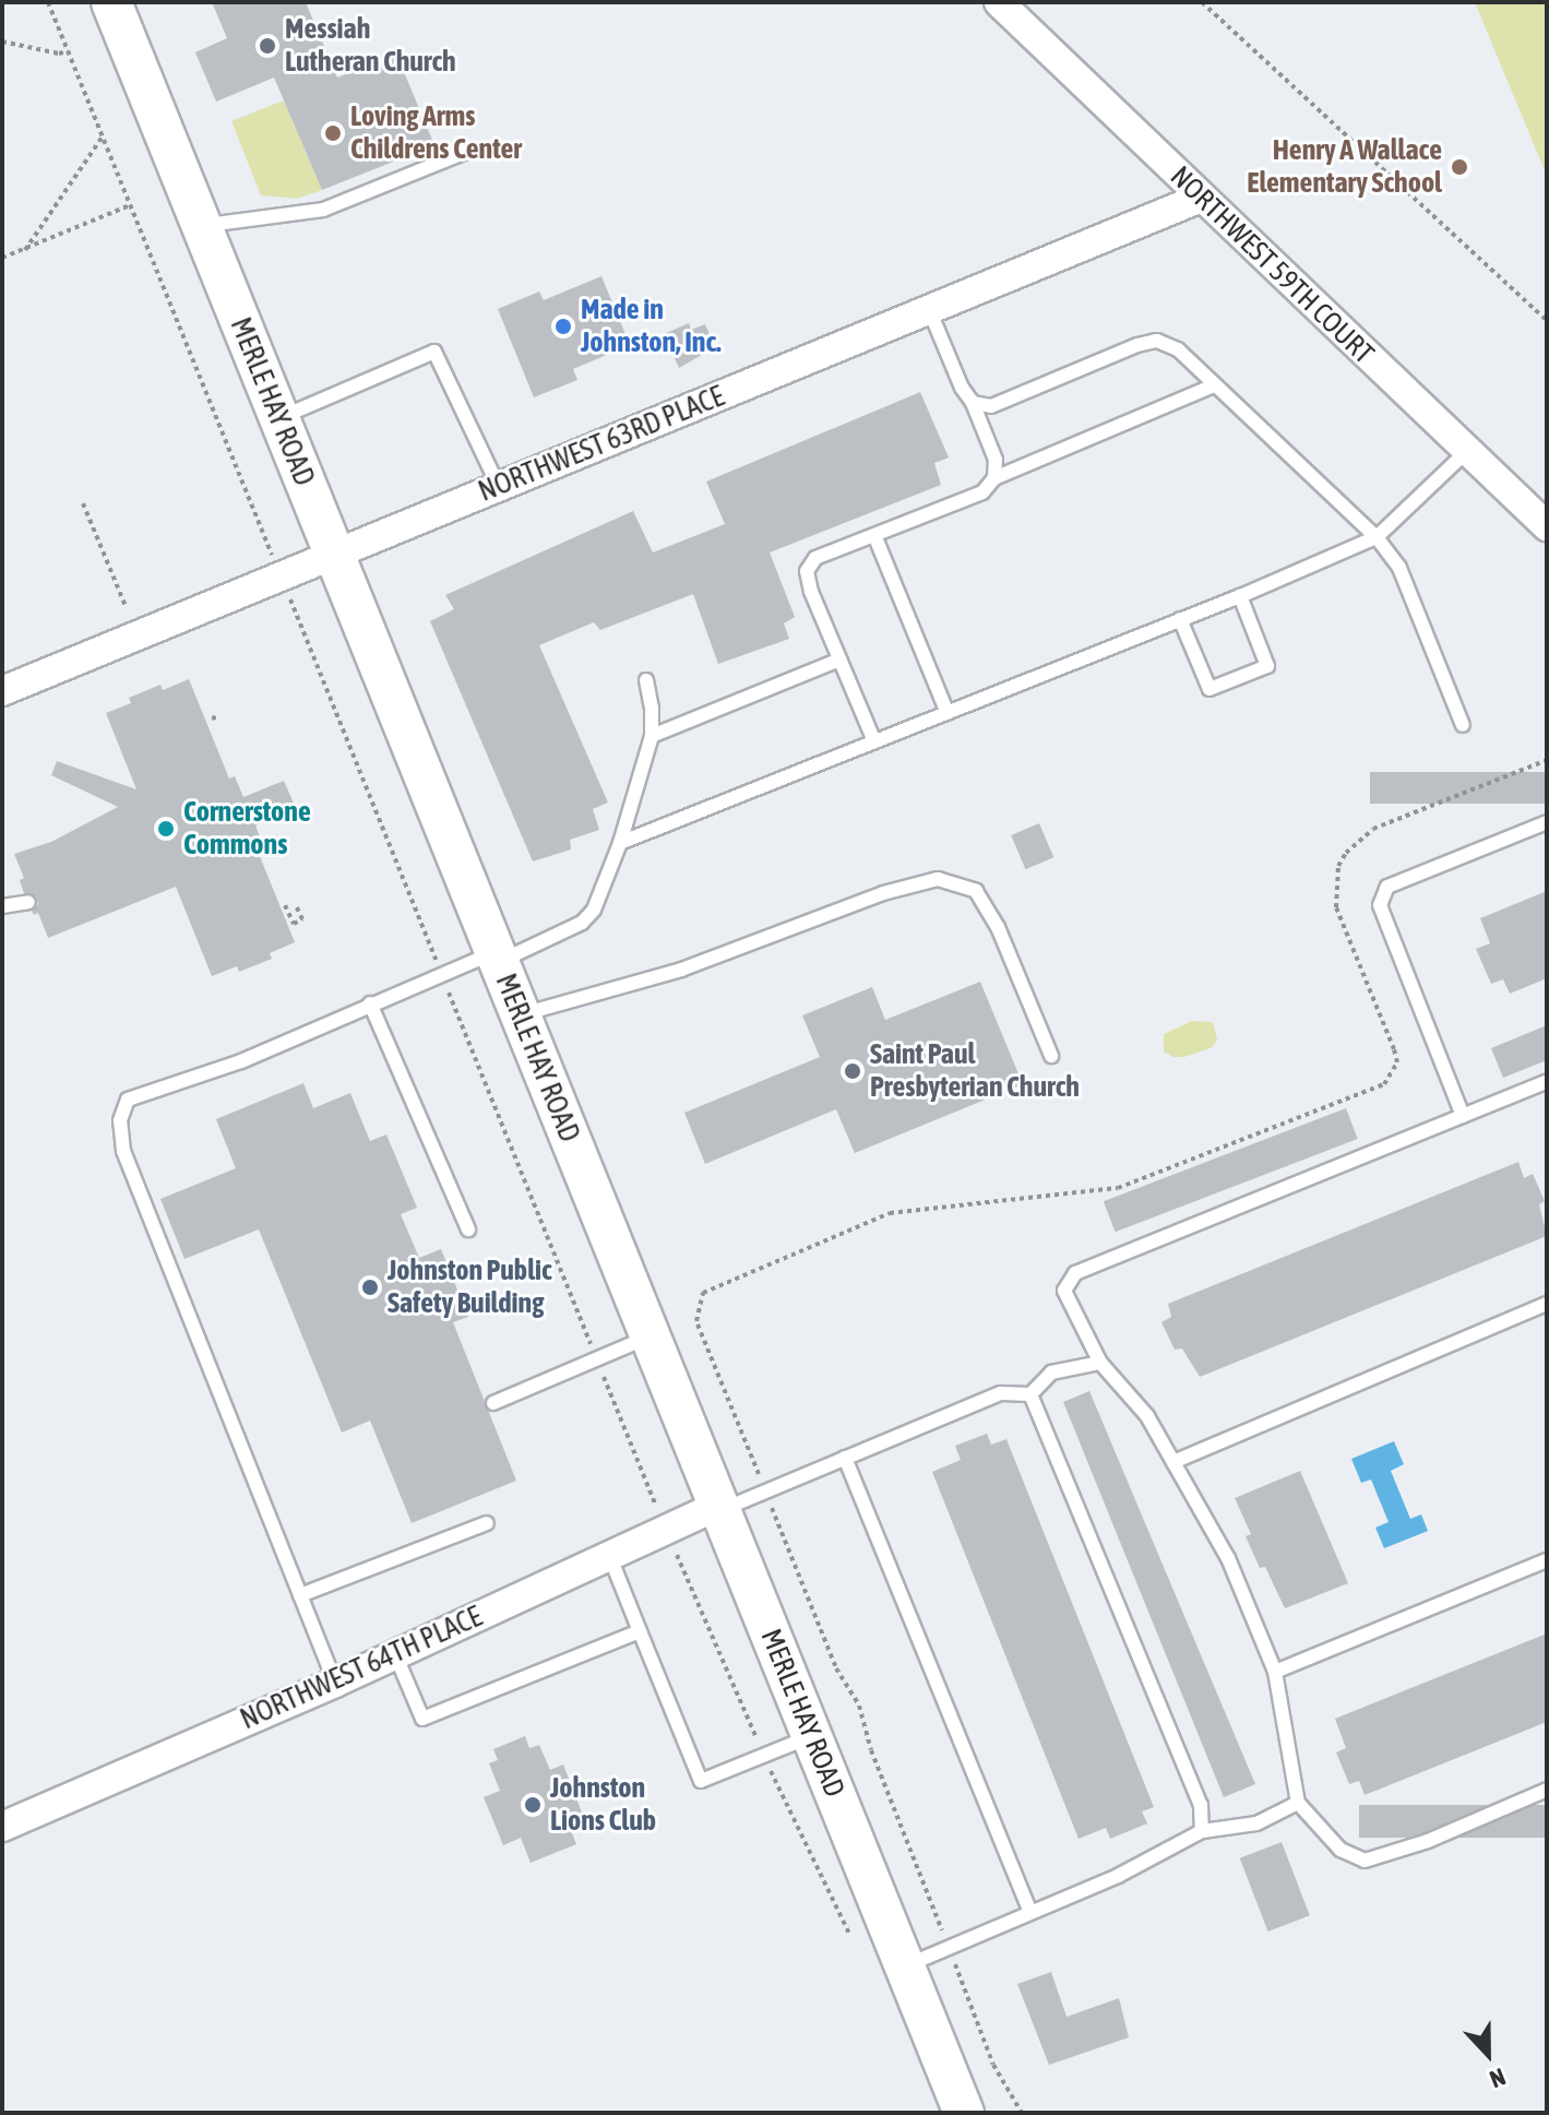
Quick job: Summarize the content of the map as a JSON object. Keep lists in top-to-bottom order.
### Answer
{
  "streets": {
    "main road": ["MERLE HAY ROAD"],
    "street": ["NORTHWEST 59TH COURT", "NORTHWEST 63RD PLACE", "NORTHWEST 64TH PLACE"]
  },
  "crossings": [
    ["NORTHWEST 59TH COURT", "NORTHWEST 63RD PLACE"],
    ["MERLE HAY ROAD", "NORTHWEST 63RD PLACE"],
    ["MERLE HAY ROAD", "NORTHWEST 64TH PLACE"]
  ],
  "places": [
    "Messiah Lutheran Church",
    "Loving Arms Childrens Center",
    "Henry A Wallace Elementary School",
    "Made in Johnston, Inc.",
    "Cornerstone Commons",
    "Saint Paul Presbyterian Church",
    "Johnston Public Safety Building",
    "Johnston Lions Club"
  ],
  "north": "bottom"
}
